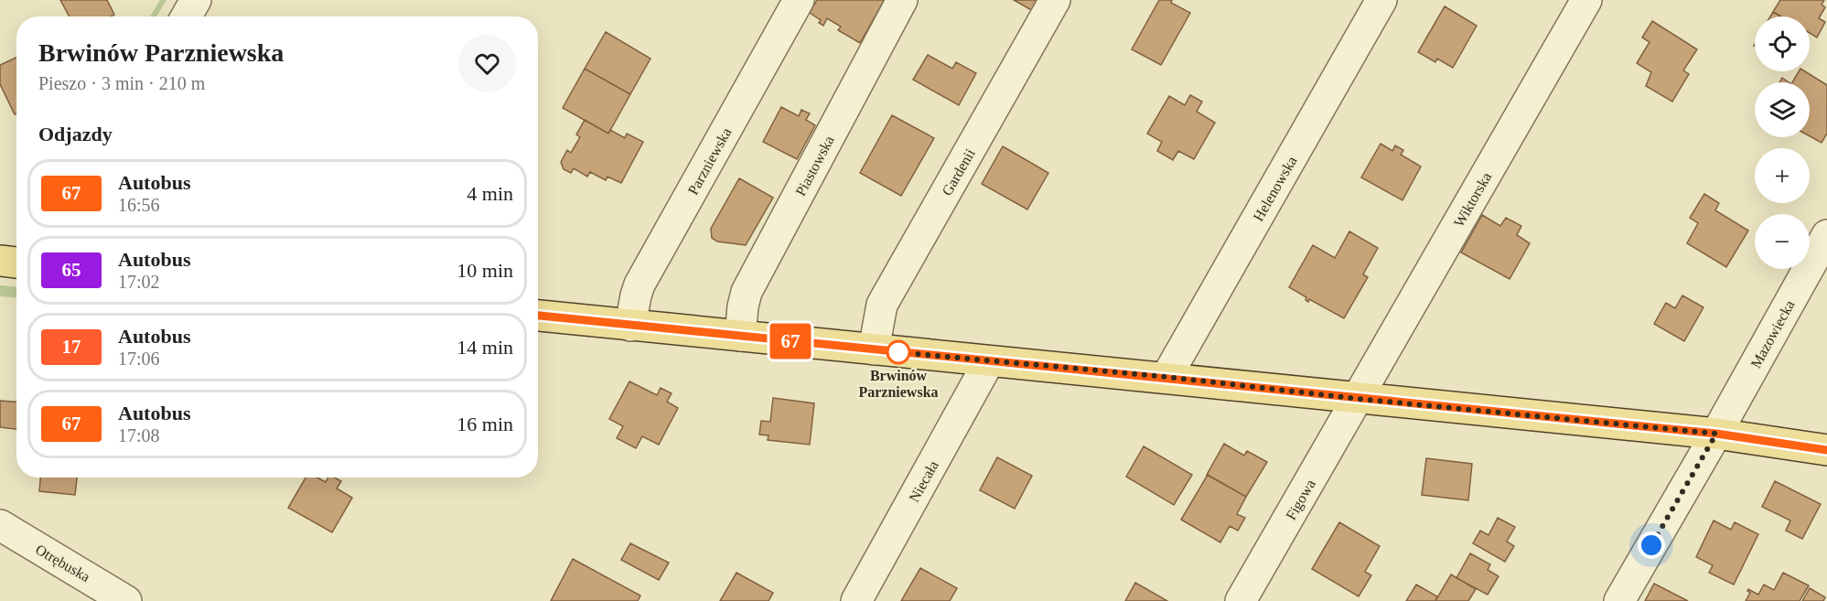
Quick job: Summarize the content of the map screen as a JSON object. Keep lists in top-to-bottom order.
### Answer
{
  "streets": {
    "street": [
      "Parzniewska",
      "Piastowska",
      "Gardenii",
      "Helenowska",
      "Wiktorska",
      "Mazowiecka",
      "Niecała",
      "Figowa",
      "Otrębuska"
    ]
  },
  "crossings": [
    ["Wiktorska", "Figowa"]
  ],
  "places": ["Brwinów Parzniewska"],
  "lines": ["bus line 67"],
  "page": {
    "on_map": "67",
    "map_buttons": ["+", "−"],
    "heading": [
      ["Brwinów Parzniewska", "Pieszo · 3 min · 210 m"],
      "Odjazdy"
    ],
    "list": [
      {
        "mark": "67",
        "name": "Autobus",
        "note": "16:56",
        "value": "4 min"
      },
      {
        "mark": "65",
        "name": "Autobus",
        "note": "17:02",
        "value": "10 min"
      },
      {
        "mark": "17",
        "name": "Autobus",
        "note": "17:06",
        "value": "14 min"
      },
      {
        "mark": "67",
        "name": "Autobus",
        "note": "17:08",
        "value": "16 min"
      }
    ]
  }
}
